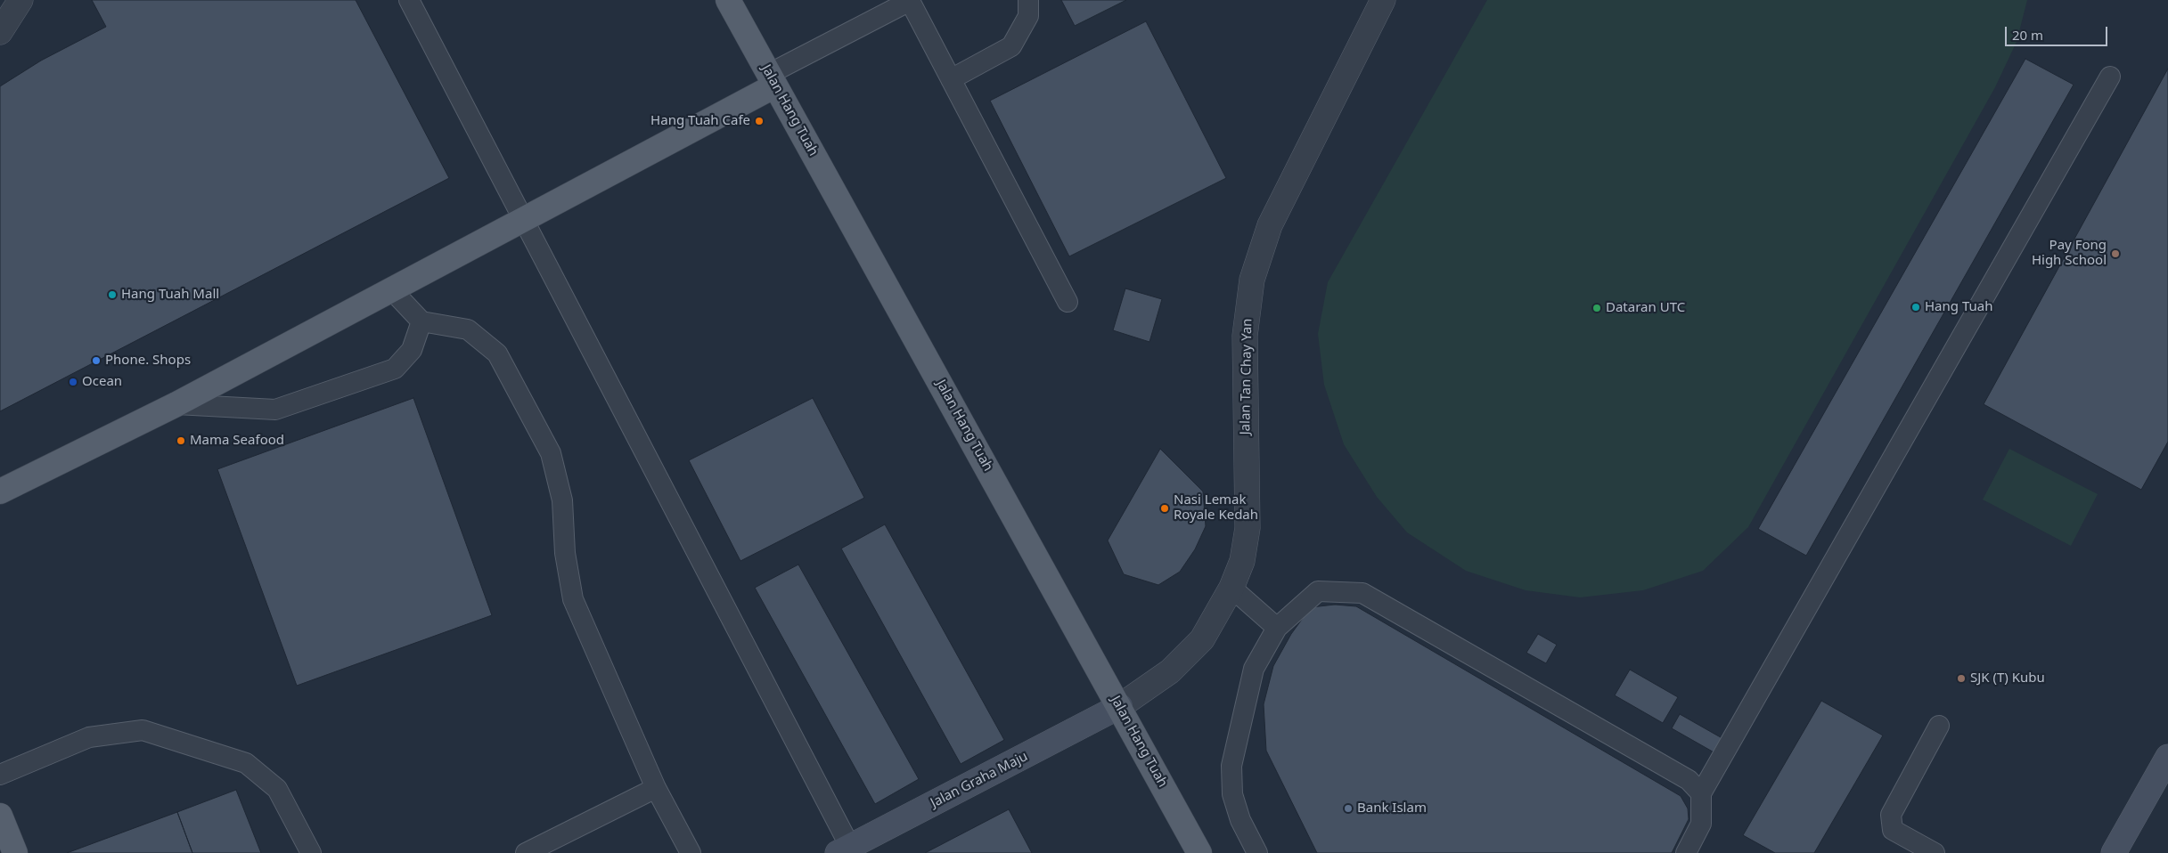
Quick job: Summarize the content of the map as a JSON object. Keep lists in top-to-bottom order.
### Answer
{
  "streets": {
    "main road": ["Jalan Hang Tuah", "Jalan Graha Maju"],
    "street": ["Jalan Tan Chay Yan"]
  },
  "crossings": [
    ["Jalan Hang Tuah", "Jalan Tan Chay Yan"],
    ["Jalan Hang Tuah", "Jalan Graha Maju"],
    ["Jalan Tan Chay Yan", "Jalan Graha Maju"]
  ],
  "places": [
    "Hang Tuah Cafe",
    "Pay Fong High School",
    "Hang Tuah Mall",
    "Hang Tuah",
    "Dataran UTC",
    "Phone. Shops",
    "Ocean",
    "Mama Seafood",
    "Nasi Lemak Royale Kedah",
    "SJK (T) Kubu",
    "Bank Islam"
  ],
  "scale_bar": "20 m"
}
